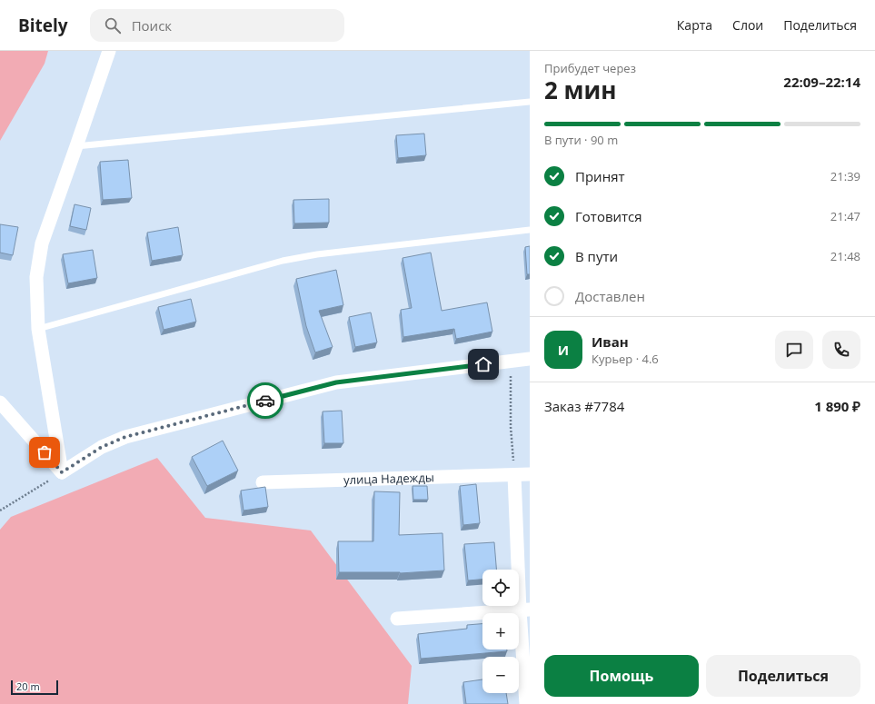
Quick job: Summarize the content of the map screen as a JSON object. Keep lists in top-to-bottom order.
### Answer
{
  "streets": {
    "street": ["улица Надежды"]
  },
  "scale_bar": "20 m",
  "page": {
    "header": "Bitely",
    "search": "Поиск",
    "nav": ["Карта", "Слои", "Поделиться"],
    "heading": ["2 мин", "Прибудет через", "22:09–22:14"],
    "panel": [
      "Иван",
      "Курьер · 4.6",
      "Заказ #7784",
      "1 890 ₽"
    ],
    "bar": "В пути · 90 m",
    "list": [
      ["Принят", "21:39"],
      ["Готовится", "21:47"],
      ["В пути", "21:48"],
      "Доставлен"
    ],
    "round": "И",
    "map_buttons": ["+", "−"],
    "buttons": ["Помощь", "Поделиться"],
    "scale": "20 m"
  }
}
